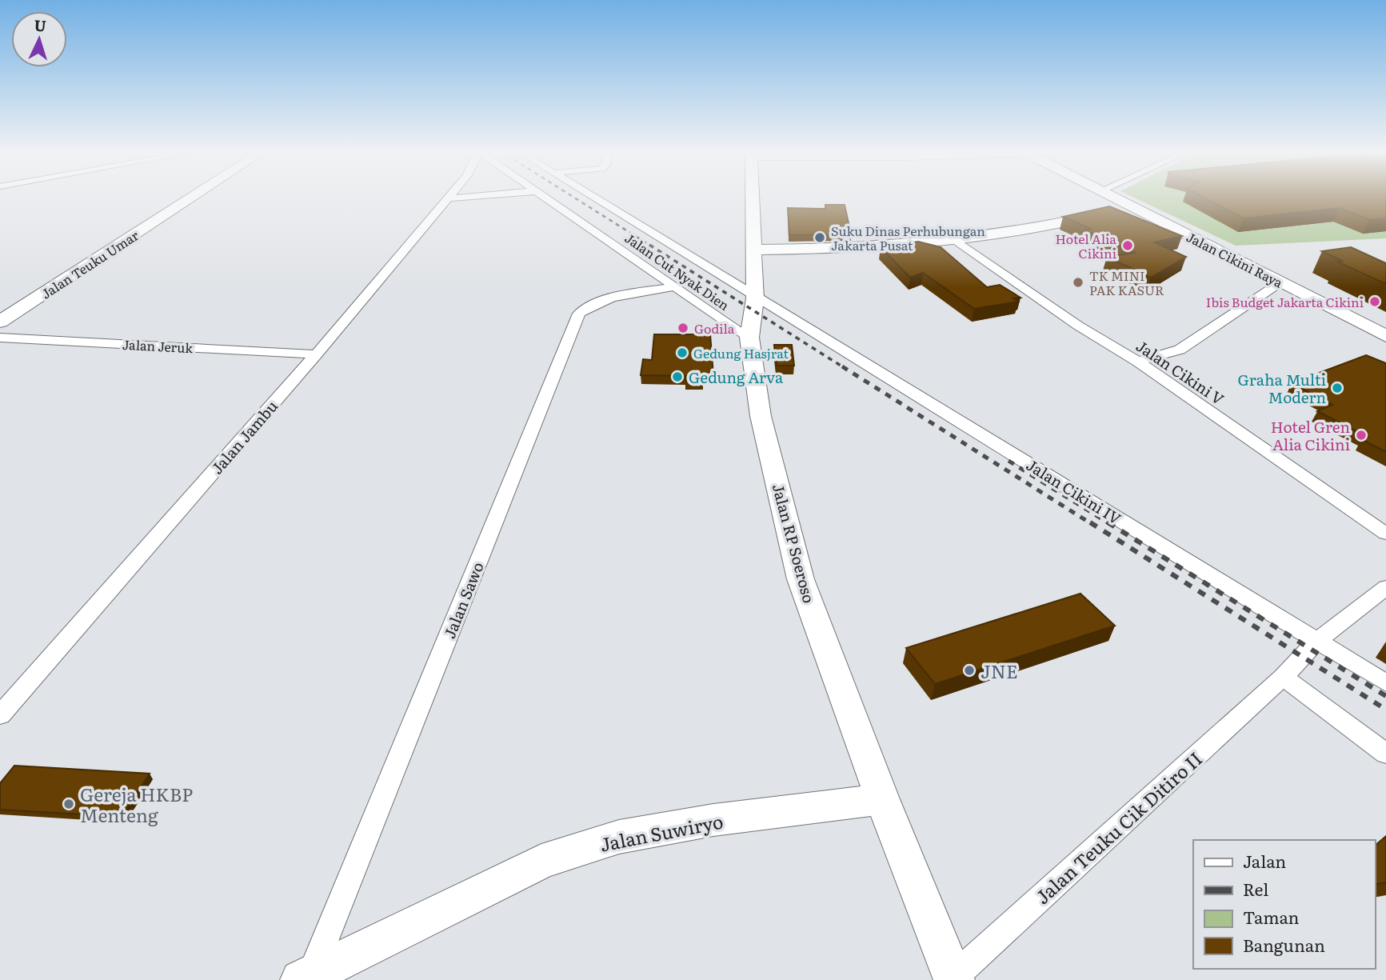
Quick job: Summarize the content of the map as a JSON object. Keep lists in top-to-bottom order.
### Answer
{
  "streets": {
    "street": [
      "Jalan Cikini Raya",
      "Jalan Teuku Umar",
      "Jalan Cut Nyak Dien",
      "Jalan Jeruk",
      "Jalan Cikini V",
      "Jalan Jambu",
      "Jalan Cikini IV",
      "Jalan RP Soeroso",
      "Jalan Sawo",
      "Jalan Teuku Cik Ditiro II",
      "Jalan Suwiryo"
    ]
  },
  "crossings": [
    ["Jalan Teuku Umar", "Jalan Jeruk"],
    ["Jalan Cut Nyak Dien", "Jalan RP Soeroso"],
    ["Jalan Cut Nyak Dien", "Jalan Sawo"],
    ["Jalan Jeruk", "Jalan Jambu"],
    ["Jalan Cikini IV", "Jalan RP Soeroso"],
    ["Jalan Cikini IV", "Jalan Teuku Cik Ditiro II"],
    ["Jalan RP Soeroso", "Jalan Teuku Cik Ditiro II"],
    ["Jalan RP Soeroso", "Jalan Suwiryo"],
    ["Jalan Sawo", "Jalan Suwiryo"]
  ],
  "places": [
    "Suku Dinas Perhubungan Jakarta Pusat",
    "Hotel Alia Cikini",
    "TK MINI PAK KASUR",
    "Ibis Budget Jakarta Cikini",
    "Godila",
    "Gedung Hasjrat",
    "Gedung Arva",
    "Graha Multi Modern",
    "Hotel Gren Alia Cikini",
    "JNE",
    "Gereja HKBP Menteng"
  ],
  "legend": [
    "Jalan",
    "Rel",
    "Taman",
    "Bangunan"
  ],
  "north": "top"
}
